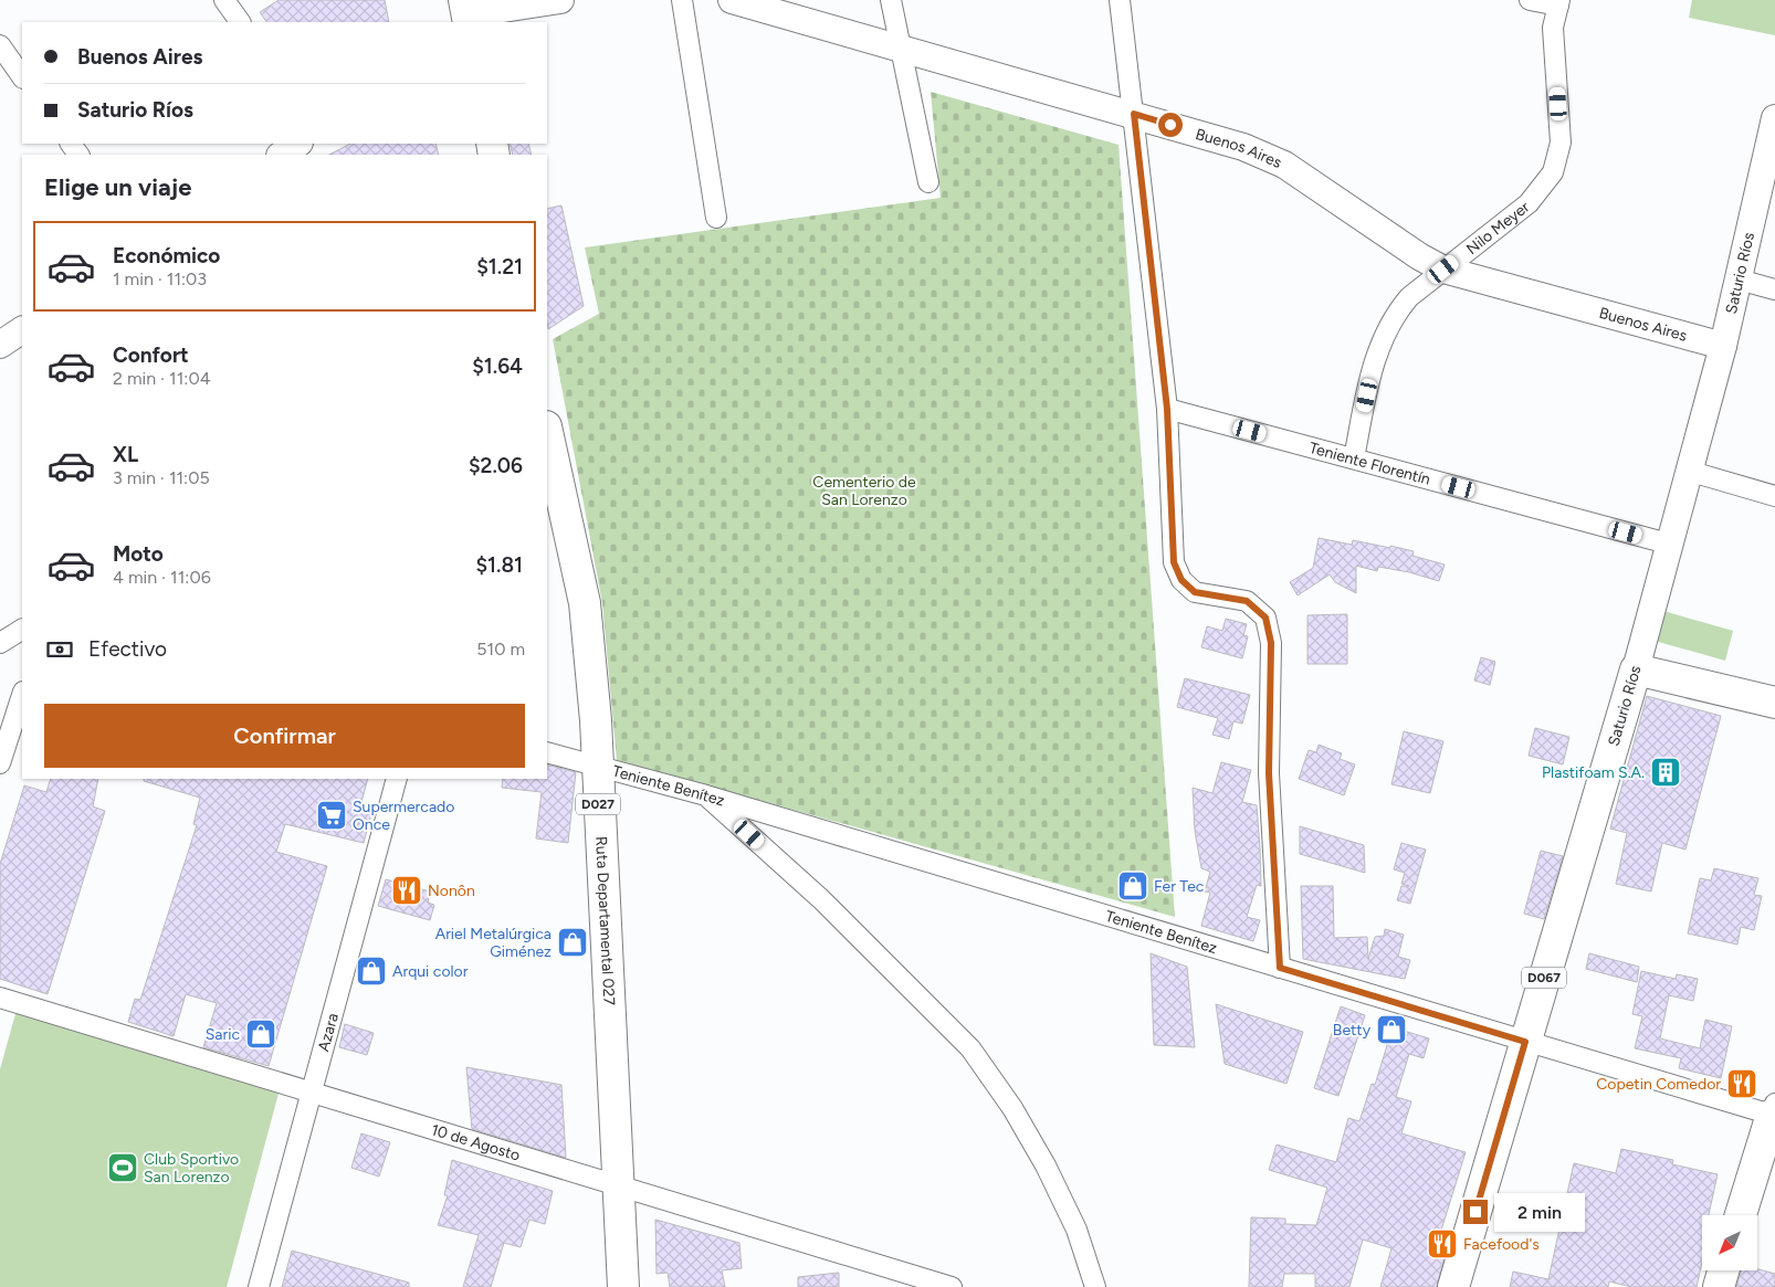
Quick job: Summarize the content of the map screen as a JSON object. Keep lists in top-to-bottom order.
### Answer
{
  "streets": {
    "main road": [
      "Saturio Ríos",
      "D027",
      "Ruta Departamental 027",
      "D067"
    ],
    "street": [
      "Buenos Aires",
      "Nilo Meyer",
      "Teniente Florentín",
      "Teniente Benítez",
      "Azara",
      "10 de Agosto"
    ]
  },
  "crossings": [
    ["Buenos Aires", "Nilo Meyer"],
    ["Buenos Aires", "Saturio Ríos"],
    ["Nilo Meyer", "Teniente Florentín"],
    ["Saturio Ríos", "Teniente Florentín"],
    ["Saturio Ríos", "Teniente Benítez"],
    ["Teniente Benítez", "Ruta Departamental 027"],
    ["Ruta Departamental 027", "10 de Agosto"],
    ["Azara", "10 de Agosto"]
  ],
  "parks": ["Cementerio de San Lorenzo"],
  "places": {
    "building": ["Plastifoam S.A."],
    "supermarket": ["Supermercado Once"],
    "shop": [
      "Fer Tec",
      "Ariel Metalúrgica Giménez",
      "Arqui color",
      "Betty",
      "Saric"
    ],
    "restaurant": ["Nonôn", "Copetin Comedor", "Facefood's"],
    "sports": ["Club Sportivo San Lorenzo"]
  },
  "north": "bottom left",
  "page": {
    "banner": ["Buenos Aires", "Saturio Ríos"],
    "heading": "Elige un viaje",
    "list": [
      {
        "name": "Económico",
        "note": "1 min · 11:03",
        "value": "$1.21"
      },
      {
        "name": "Confort",
        "note": "2 min · 11:04",
        "value": "$1.64"
      },
      {
        "name": "XL",
        "note": "3 min · 11:05",
        "value": "$2.06"
      },
      {
        "name": "Moto",
        "note": "4 min · 11:06",
        "value": "$1.81"
      }
    ],
    "pay": ["Efectivo", "510 m"],
    "buttons": "Confirmar",
    "bubble": "2 min"
  }
}
